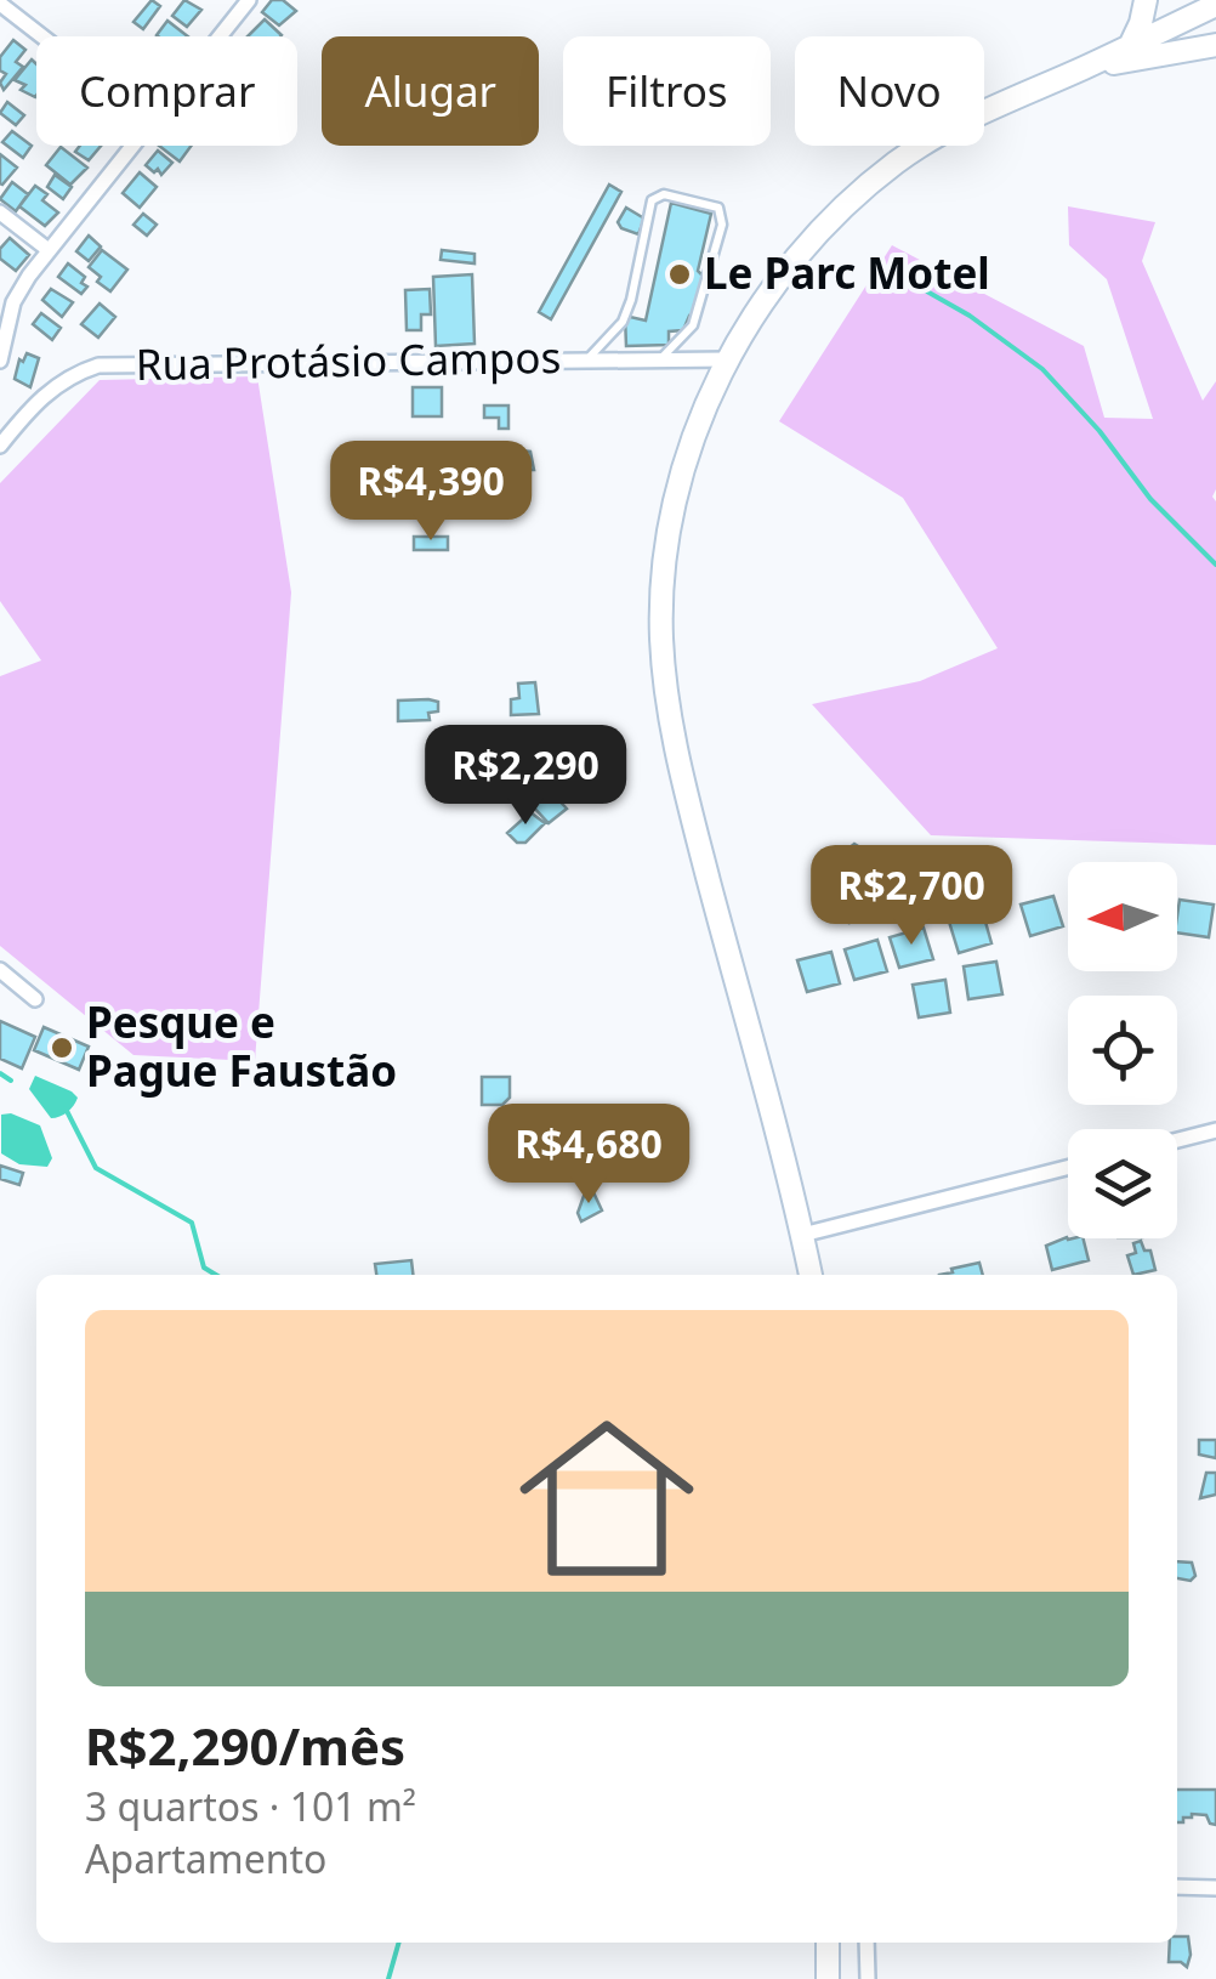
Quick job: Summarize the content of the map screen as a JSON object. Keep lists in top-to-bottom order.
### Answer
{
  "streets": {
    "street": ["Rua Protásio Campos"]
  },
  "places": ["Le Parc Motel", "Pesque e Pague Faustão"],
  "north": "left",
  "page": {
    "chip": [
      "Comprar",
      "Alugar",
      "Filtros",
      "Novo"
    ],
    "price": [
      "R$4,390",
      "R$2,290",
      "R$2,700",
      "R$4,680"
    ],
    "list": [
      {
        "name": "R$2,290/mês",
        "note": "3 quartos · 101 m² · Apartamento"
      }
    ]
  }
}
